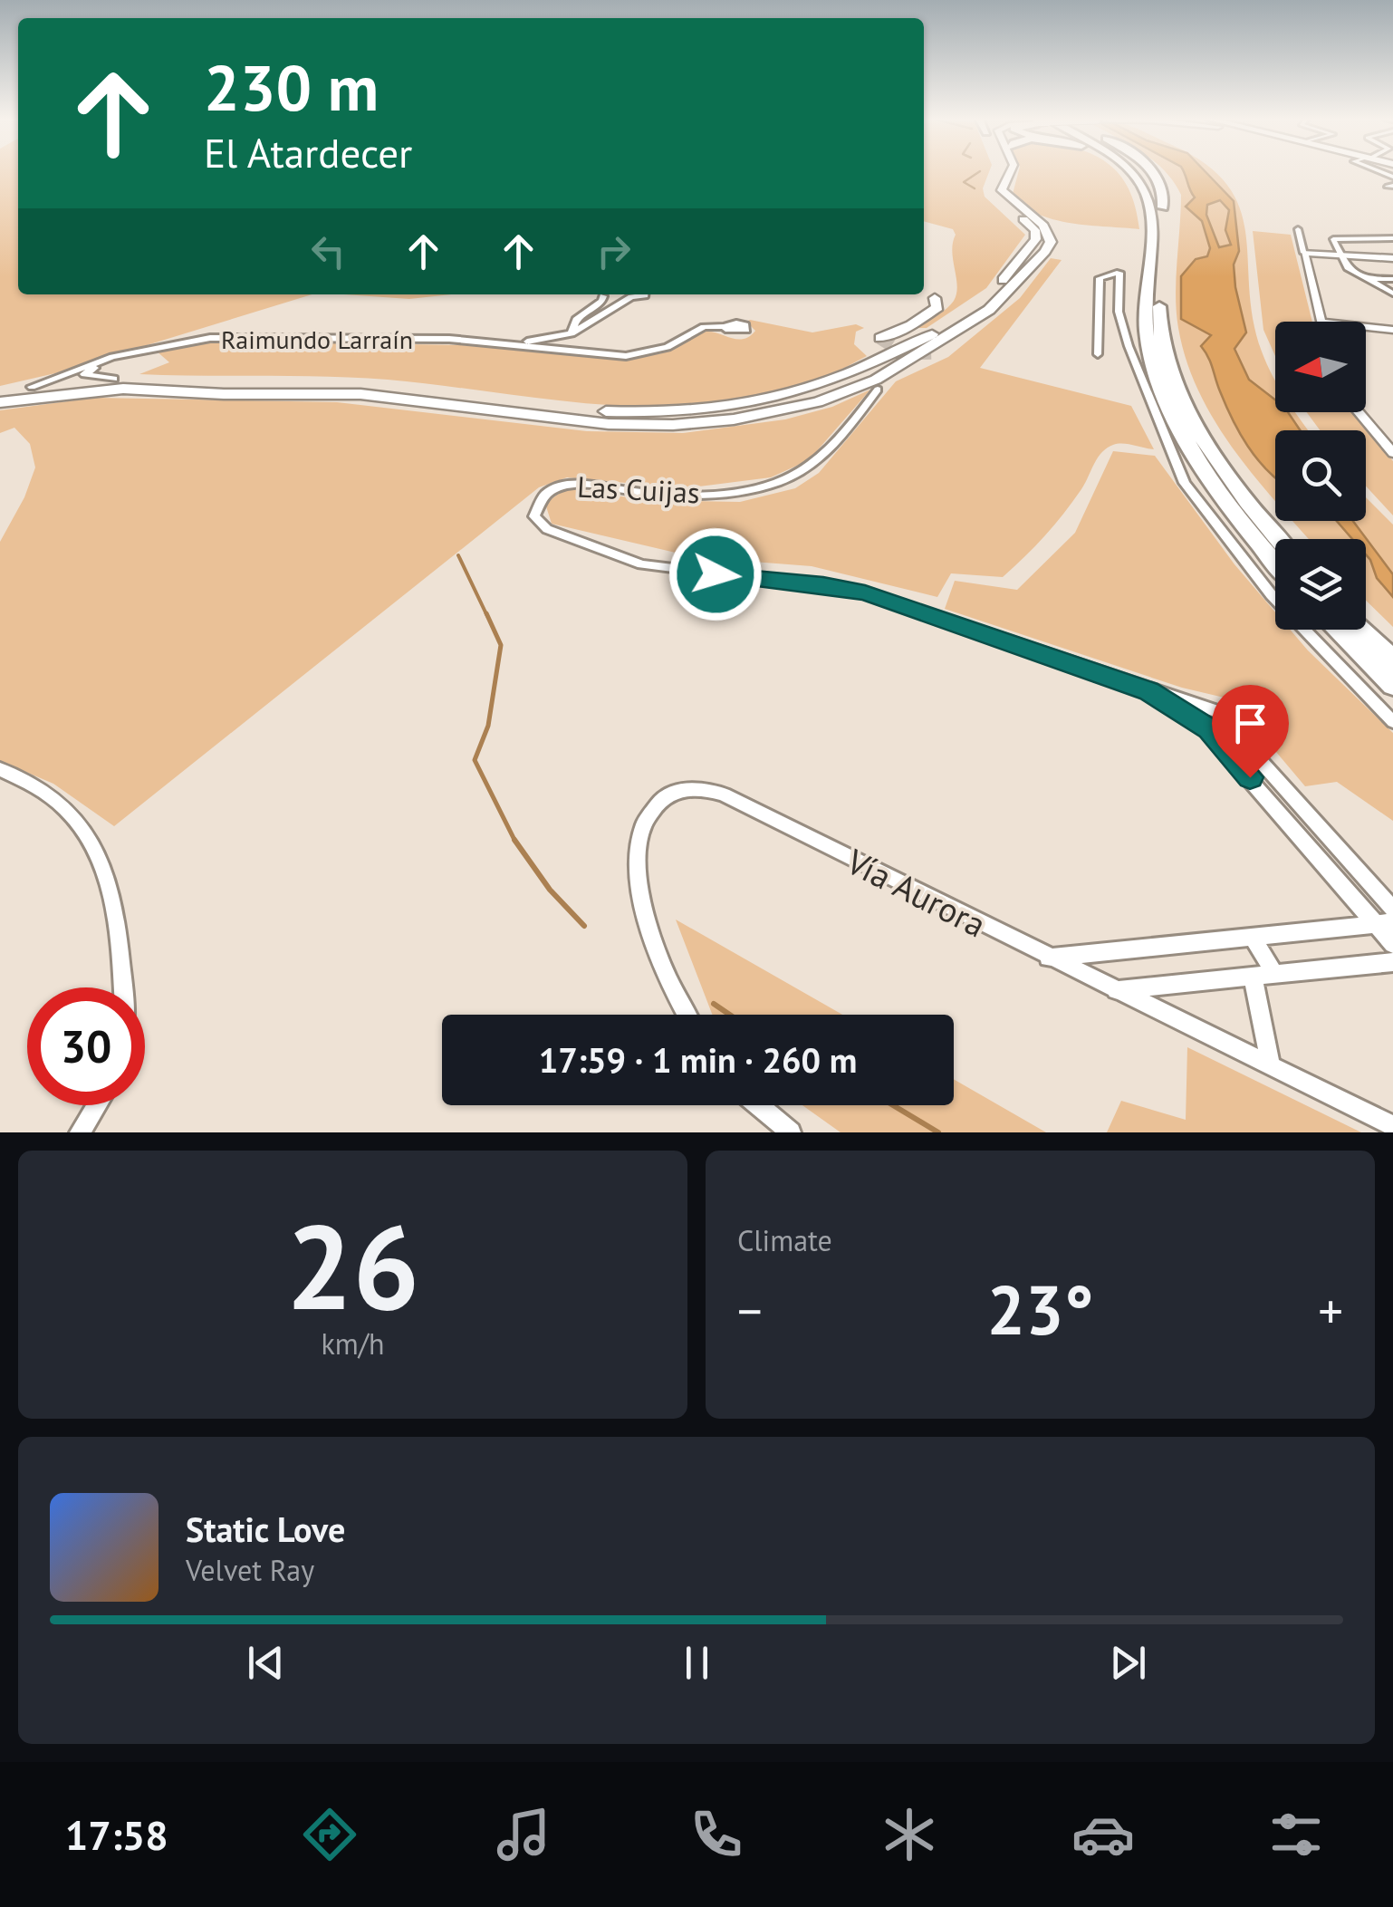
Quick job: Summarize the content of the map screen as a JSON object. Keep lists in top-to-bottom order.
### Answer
{
  "streets": {
    "street": ["Raimundo Larraín", "Las Cuijas", "Vía Aurora"]
  },
  "north": "left",
  "page": {
    "turn": ["230 m", "El Atardecer"],
    "limit": "30",
    "trip": "17:59 · 1 min · 260 m",
    "tile": [
      ["26", "km/h"],
      "Climate"
    ],
    "heat": ["−", "23°", "+"],
    "song": ["Static Love", "Velvet Ray"],
    "tabs": "17:58"
  }
}
